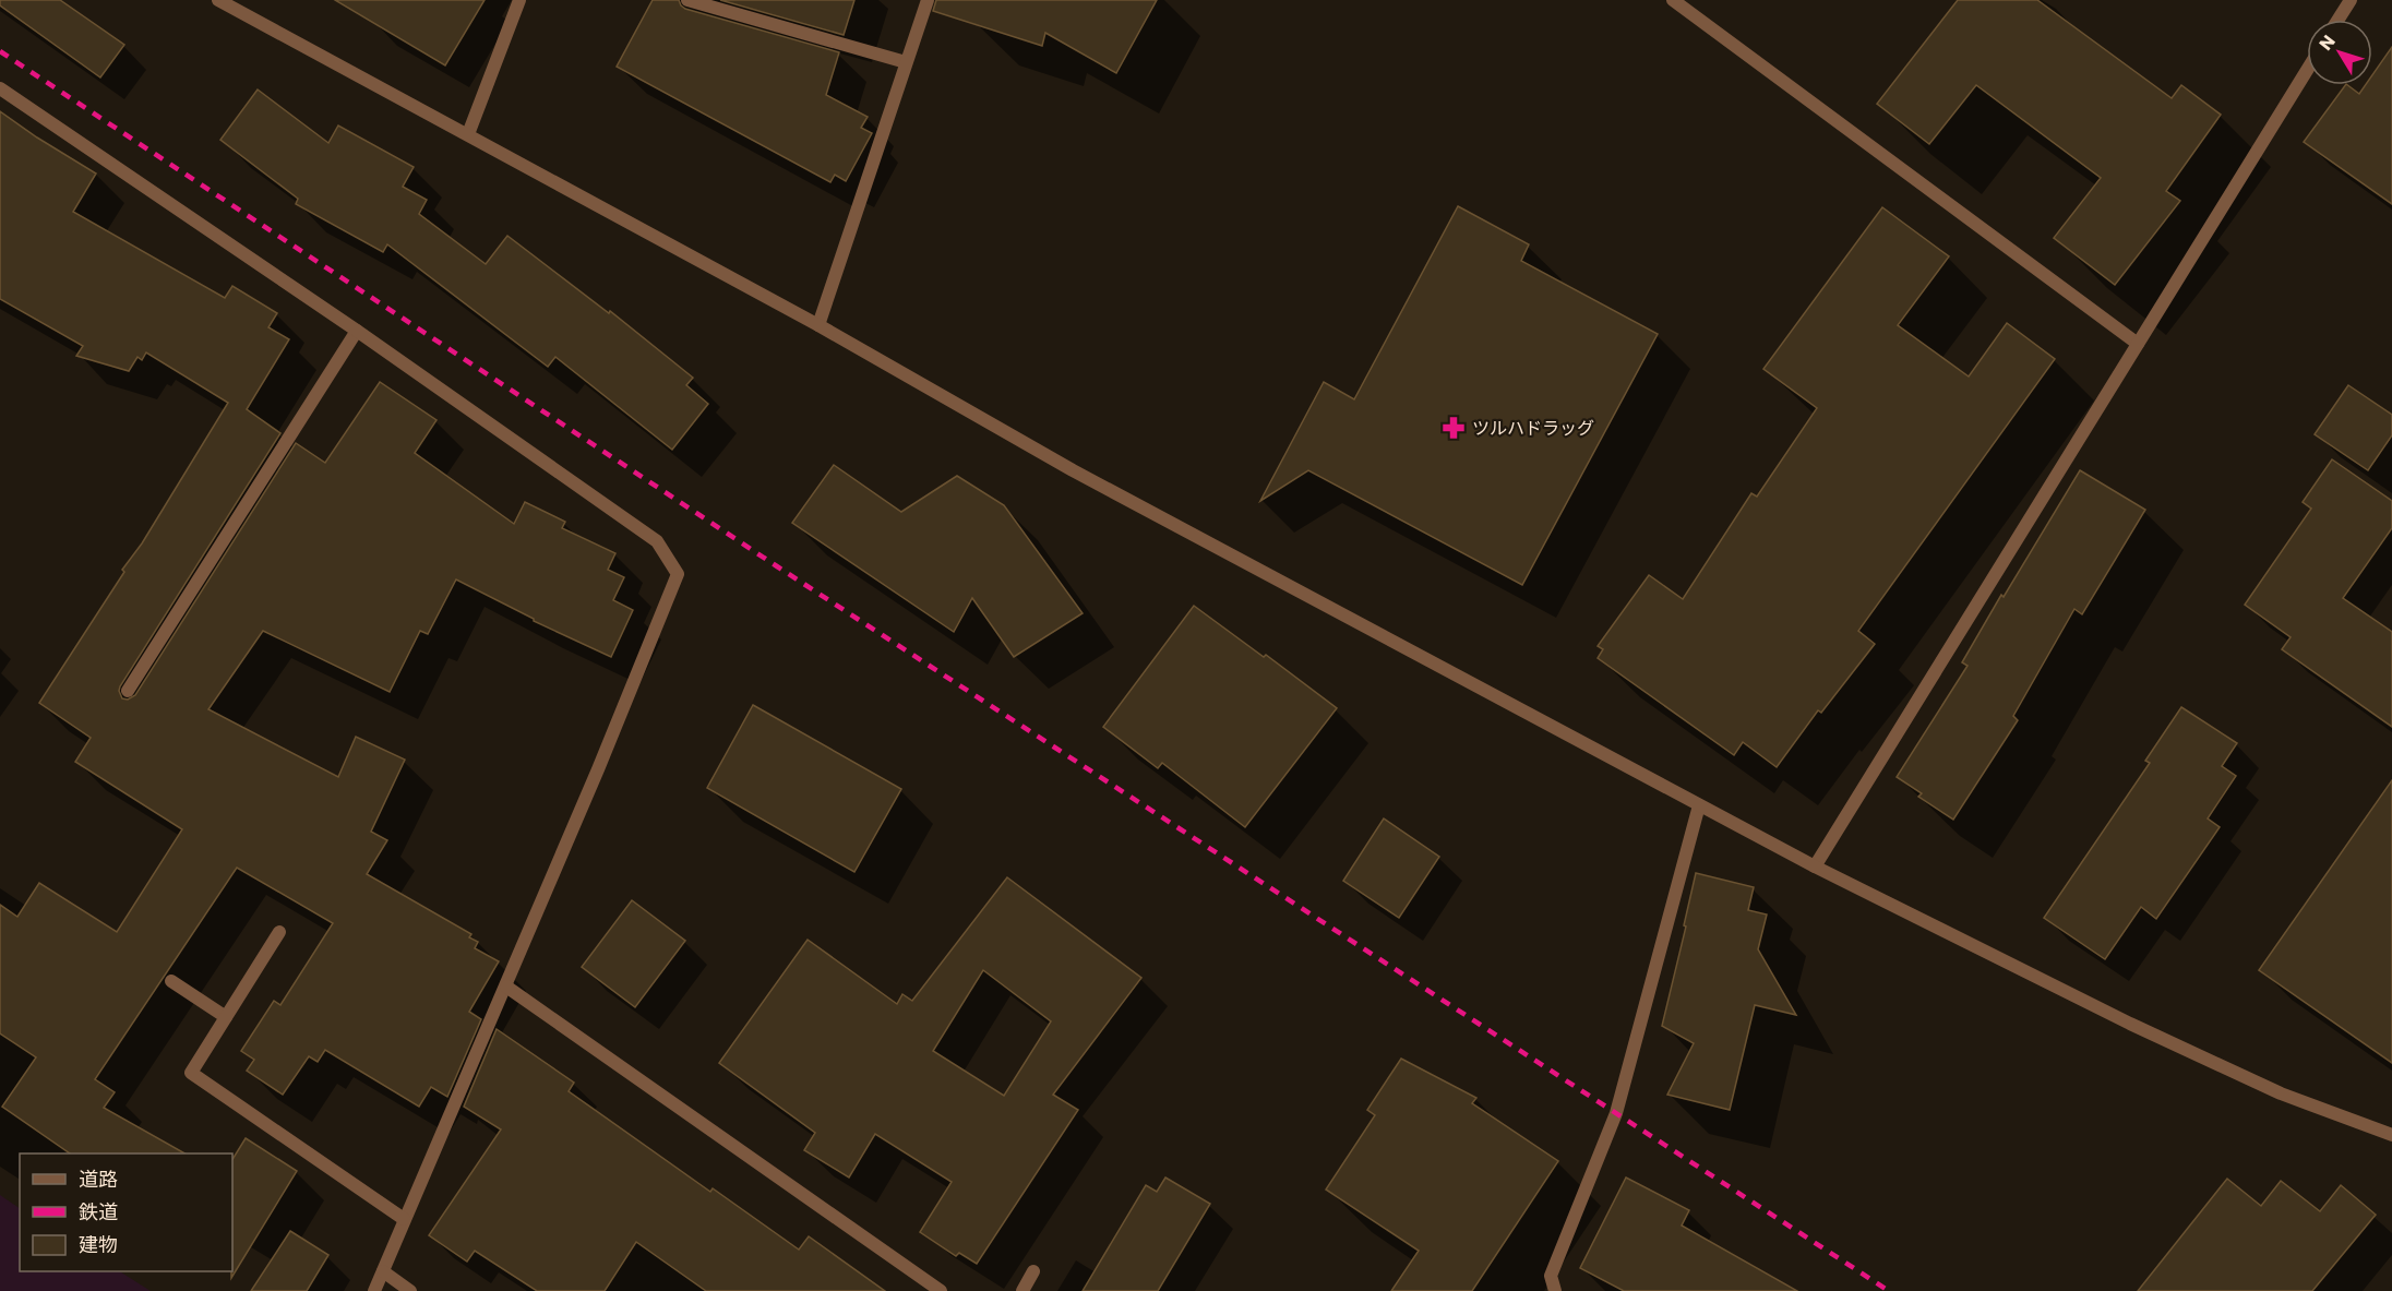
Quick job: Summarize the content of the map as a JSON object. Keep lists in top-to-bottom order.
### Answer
{
  "places": {
    "pharmacy": ["ツルハドラッグ"]
  },
  "legend": ["道路", "鉄道", "建物"],
  "north": "top left"
}
